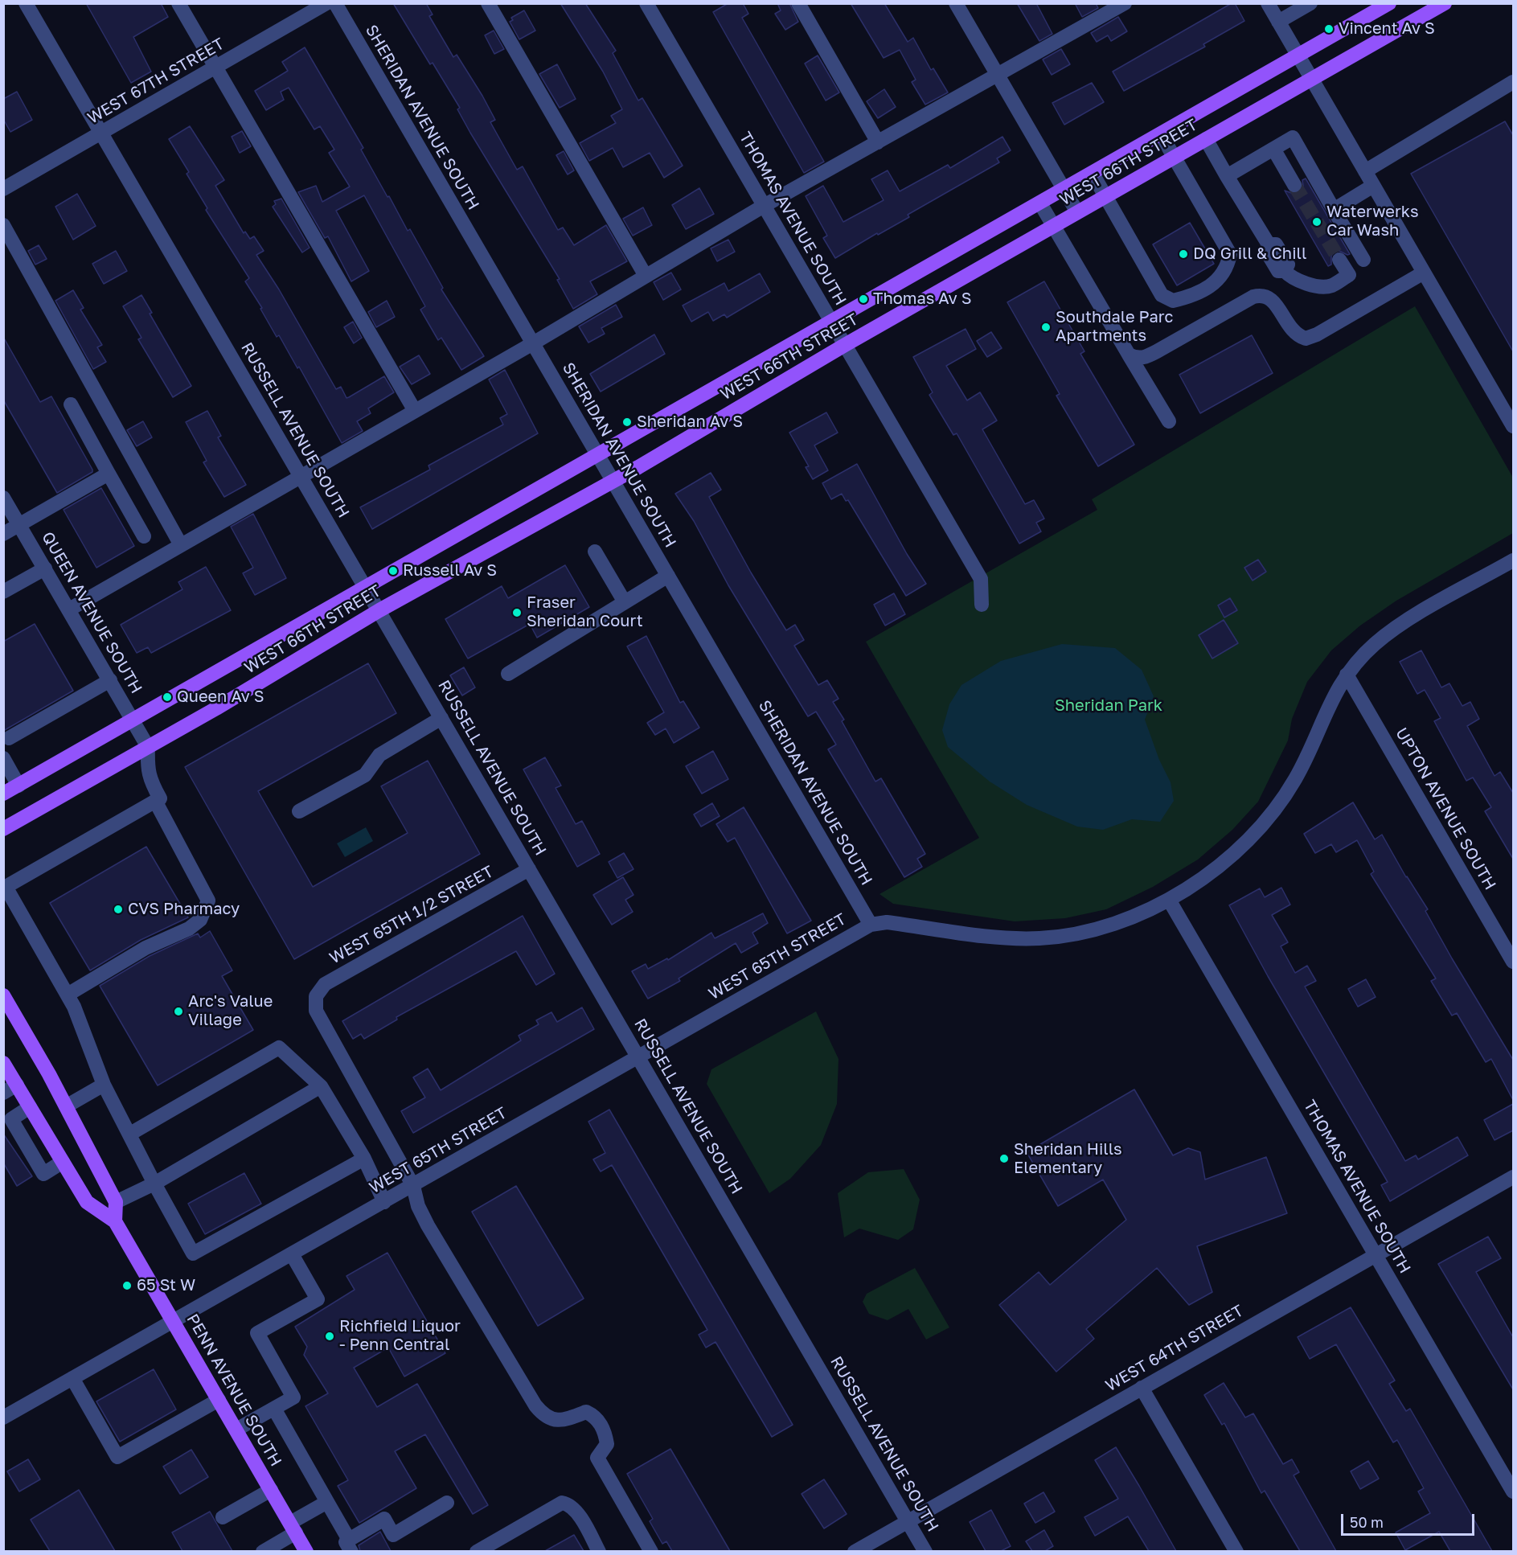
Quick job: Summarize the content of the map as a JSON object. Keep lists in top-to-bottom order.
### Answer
{
  "streets": {
    "main road": ["WEST 66TH STREET", "PENN AVENUE SOUTH"],
    "street": [
      "WEST 67TH STREET",
      "SHERIDAN AVENUE SOUTH",
      "THOMAS AVENUE SOUTH",
      "RUSSELL AVENUE SOUTH",
      "QUEEN AVENUE SOUTH",
      "UPTON AVENUE SOUTH",
      "WEST 65TH 1/2 STREET",
      "WEST 65TH STREET",
      "WEST 64TH STREET"
    ]
  },
  "crossings": [
    ["WEST 67TH STREET", "RUSSELL AVENUE SOUTH"],
    ["SHERIDAN AVENUE SOUTH", "WEST 66TH STREET"],
    ["SHERIDAN AVENUE SOUTH", "WEST 65TH STREET"],
    ["WEST 66TH STREET", "THOMAS AVENUE SOUTH"],
    ["WEST 66TH STREET", "RUSSELL AVENUE SOUTH"],
    ["WEST 66TH STREET", "QUEEN AVENUE SOUTH"],
    ["THOMAS AVENUE SOUTH", "WEST 65TH STREET"],
    ["THOMAS AVENUE SOUTH", "WEST 64TH STREET"],
    ["RUSSELL AVENUE SOUTH", "WEST 65TH 1/2 STREET"],
    ["RUSSELL AVENUE SOUTH", "WEST 65TH STREET"],
    ["RUSSELL AVENUE SOUTH", "WEST 64TH STREET"],
    ["UPTON AVENUE SOUTH", "WEST 65TH STREET"],
    ["WEST 65TH 1/2 STREET", "WEST 65TH STREET"],
    ["WEST 65TH STREET", "PENN AVENUE SOUTH"]
  ],
  "parks": ["Sheridan Park"],
  "places": [
    "Vincent Av S",
    "Waterwerks Car Wash",
    "DQ Grill & Chill",
    "Thomas Av S",
    "Southdale Parc Apartments",
    "Sheridan Av S",
    "Russell Av S",
    "Fraser Sheridan Court",
    "Queen Av S",
    "CVS Pharmacy",
    "Arc's Value Village",
    "Sheridan Hills Elementary",
    "65 St W",
    "Richfield Liquor - Penn Central"
  ],
  "scale_bar": "50 m"
}
